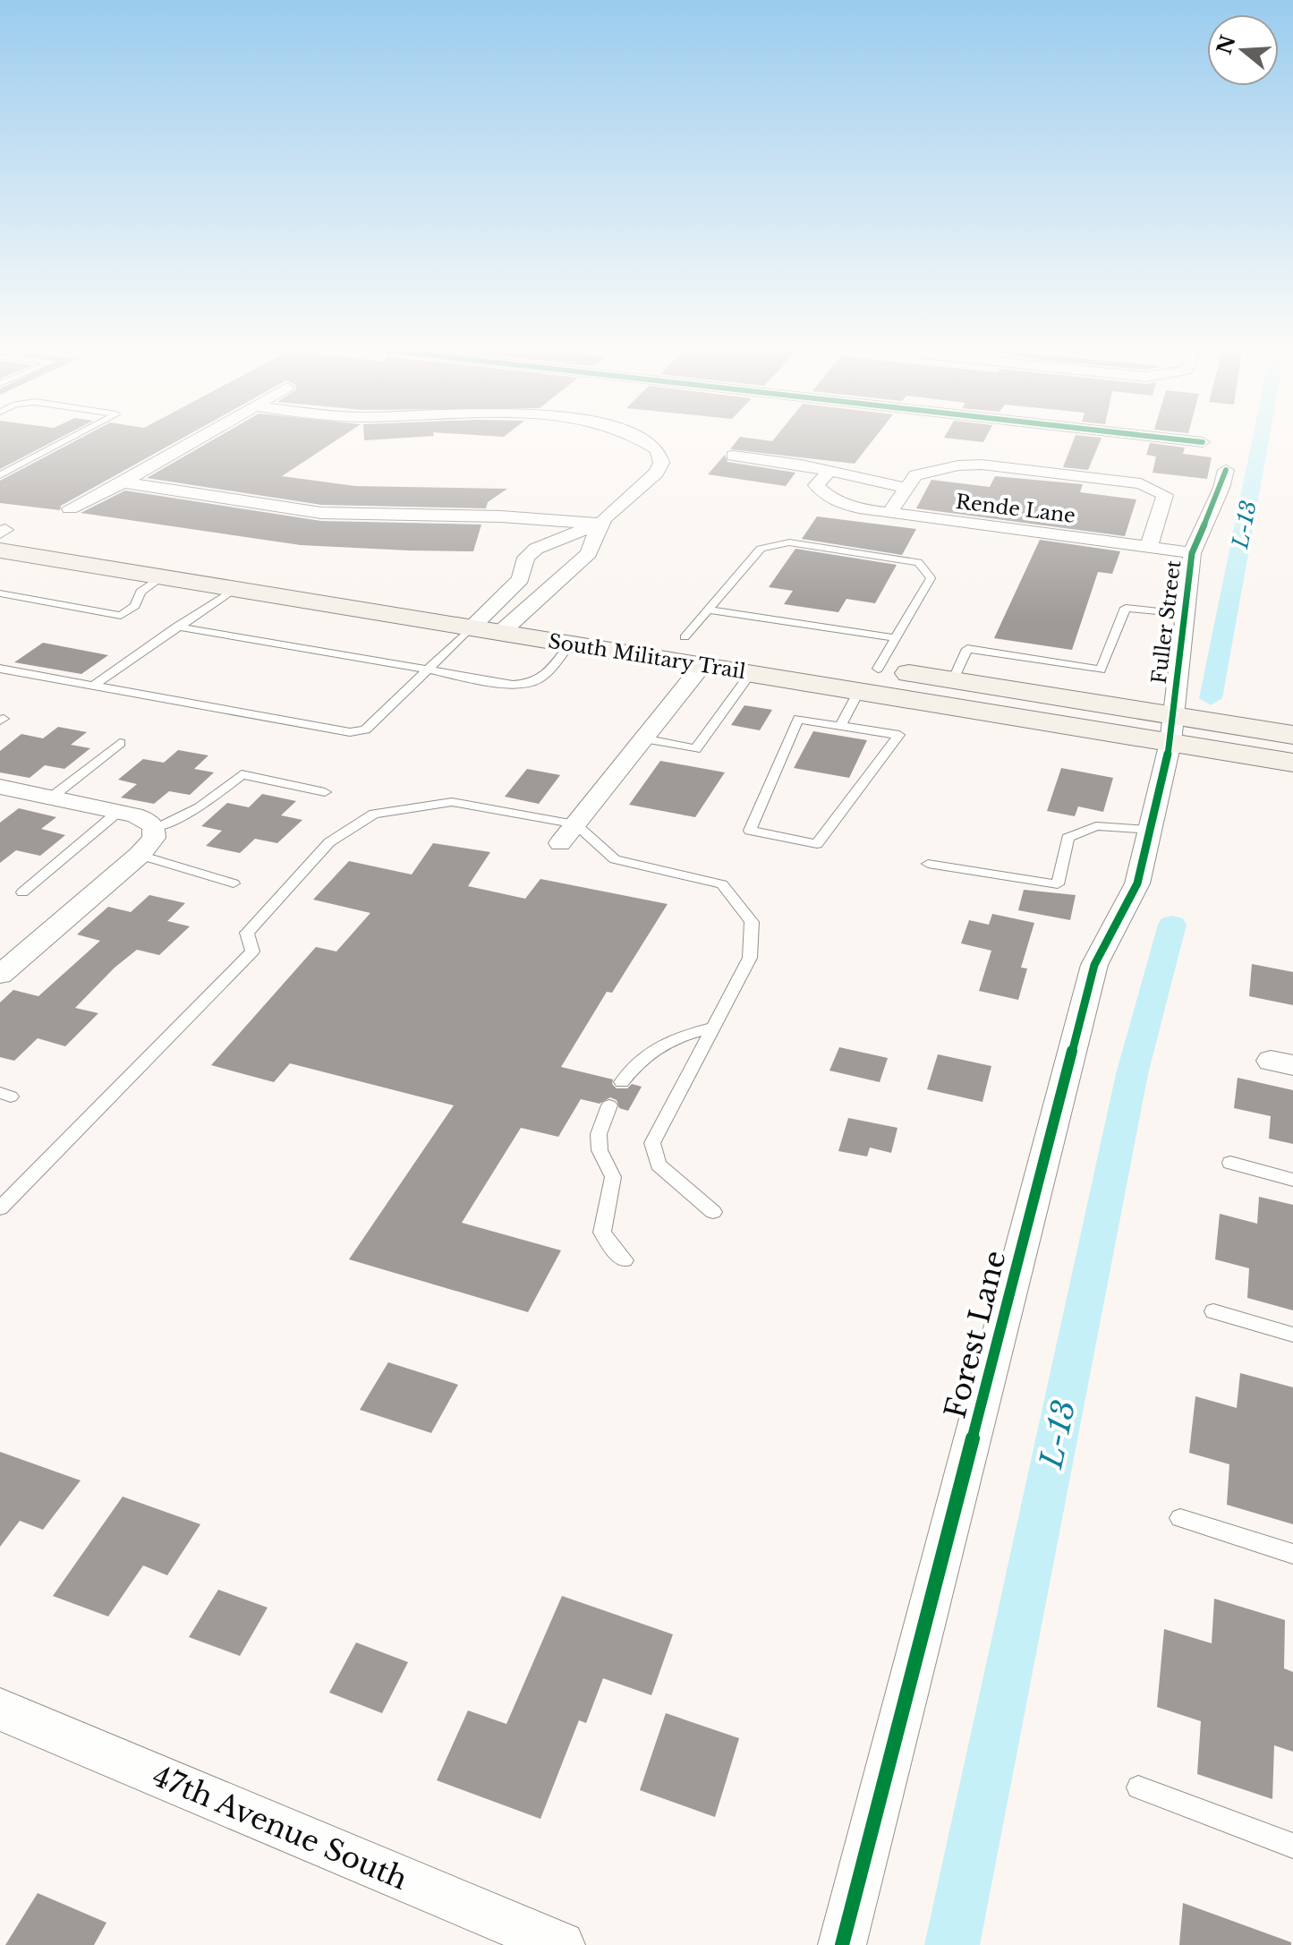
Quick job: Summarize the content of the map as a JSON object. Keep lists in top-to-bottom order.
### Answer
{
  "streets": {
    "main road": ["South Military Trail"],
    "street": [
      "Rende Lane",
      "Fuller Street",
      "Forest Lane",
      "47th Avenue South"
    ]
  },
  "crossings": [
    ["Rende Lane", "Fuller Street"],
    ["Fuller Street", "South Military Trail"],
    ["Fuller Street", "Forest Lane"],
    ["South Military Trail", "Forest Lane"]
  ],
  "water": ["L-13"],
  "north": "left"
}
